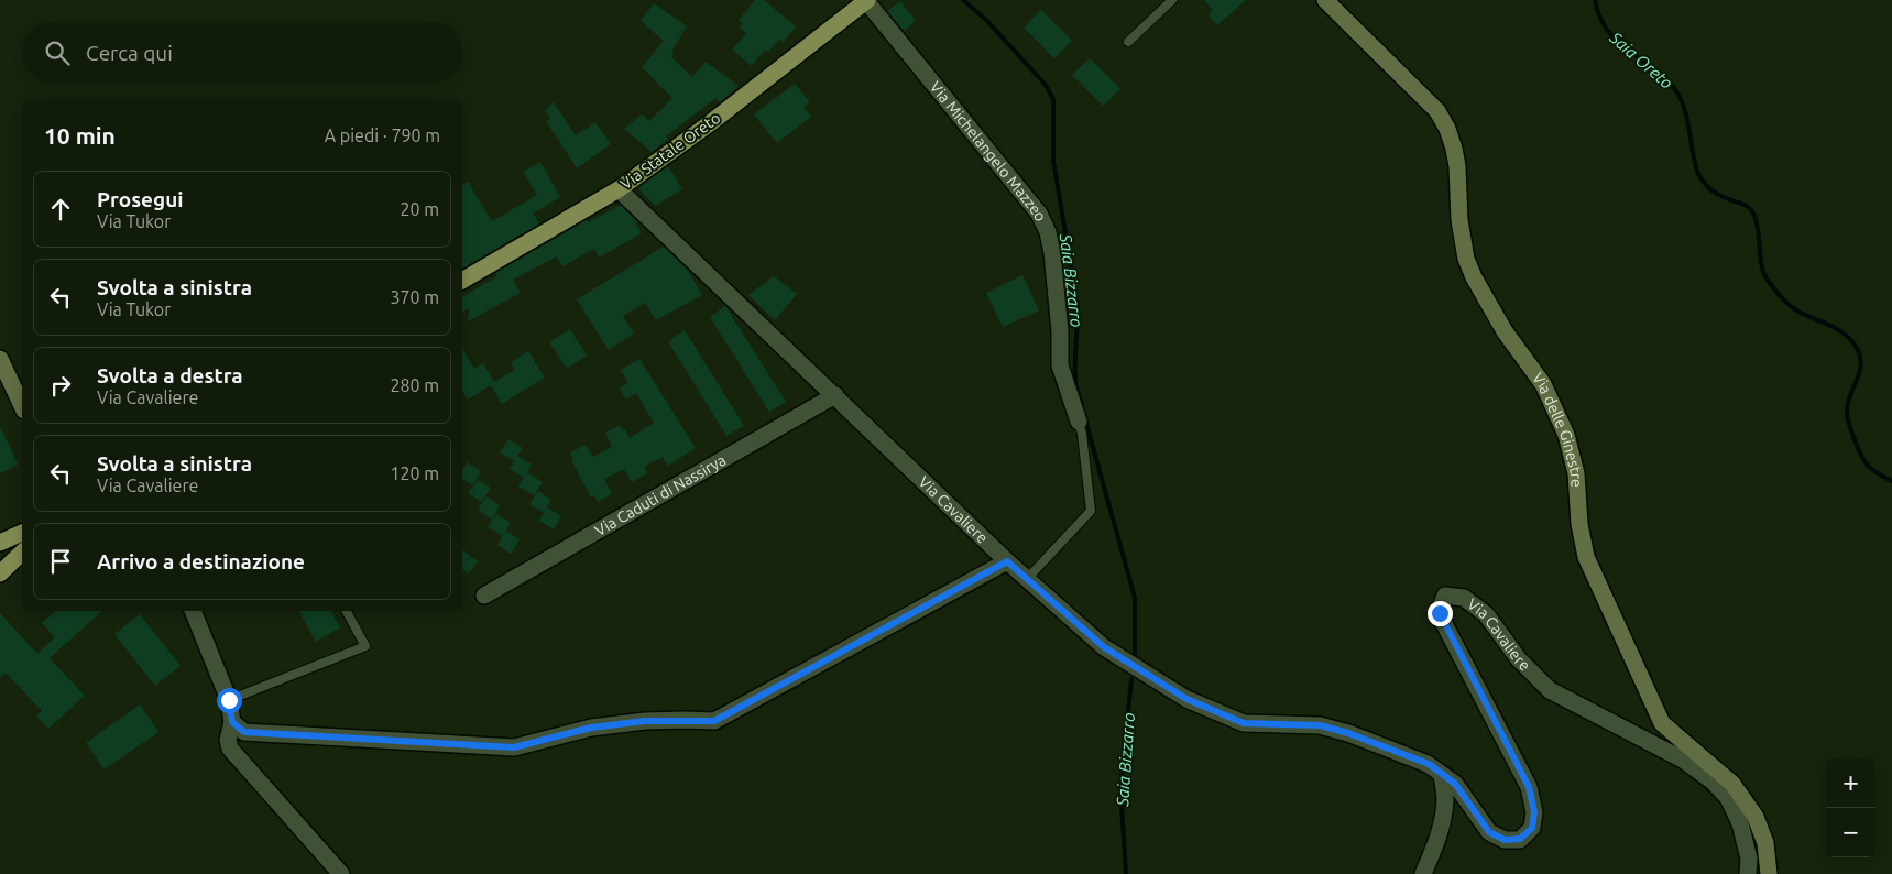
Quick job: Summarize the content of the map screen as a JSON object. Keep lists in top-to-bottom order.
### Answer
{
  "streets": {
    "main road": ["Via Statale Oreto"],
    "street": [
      "Via Michelangelo Mazzeo",
      "Via delle Ginestre",
      "Via Caduti di Nassirya",
      "Via Cavaliere"
    ]
  },
  "crossings": [
    ["Via Statale Oreto", "Via Michelangelo Mazzeo"],
    ["Via Statale Oreto", "Via Cavaliere"],
    ["Via Caduti di Nassirya", "Via Cavaliere"]
  ],
  "water": ["Saia Oreto", "Saia Bizzarro"],
  "page": {
    "search": "Cerca qui",
    "heading": ["10 min", "A piedi · 790 m"],
    "list": [
      ["Prosegui", "Via Tukor", "20 m"],
      ["Svolta a sinistra", "Via Tukor", "370 m"],
      ["Svolta a destra", "Via Cavaliere", "280 m"],
      ["Svolta a sinistra", "Via Cavaliere", "120 m"],
      "Arrivo a destinazione"
    ],
    "map_buttons": ["+", "−"]
  }
}
